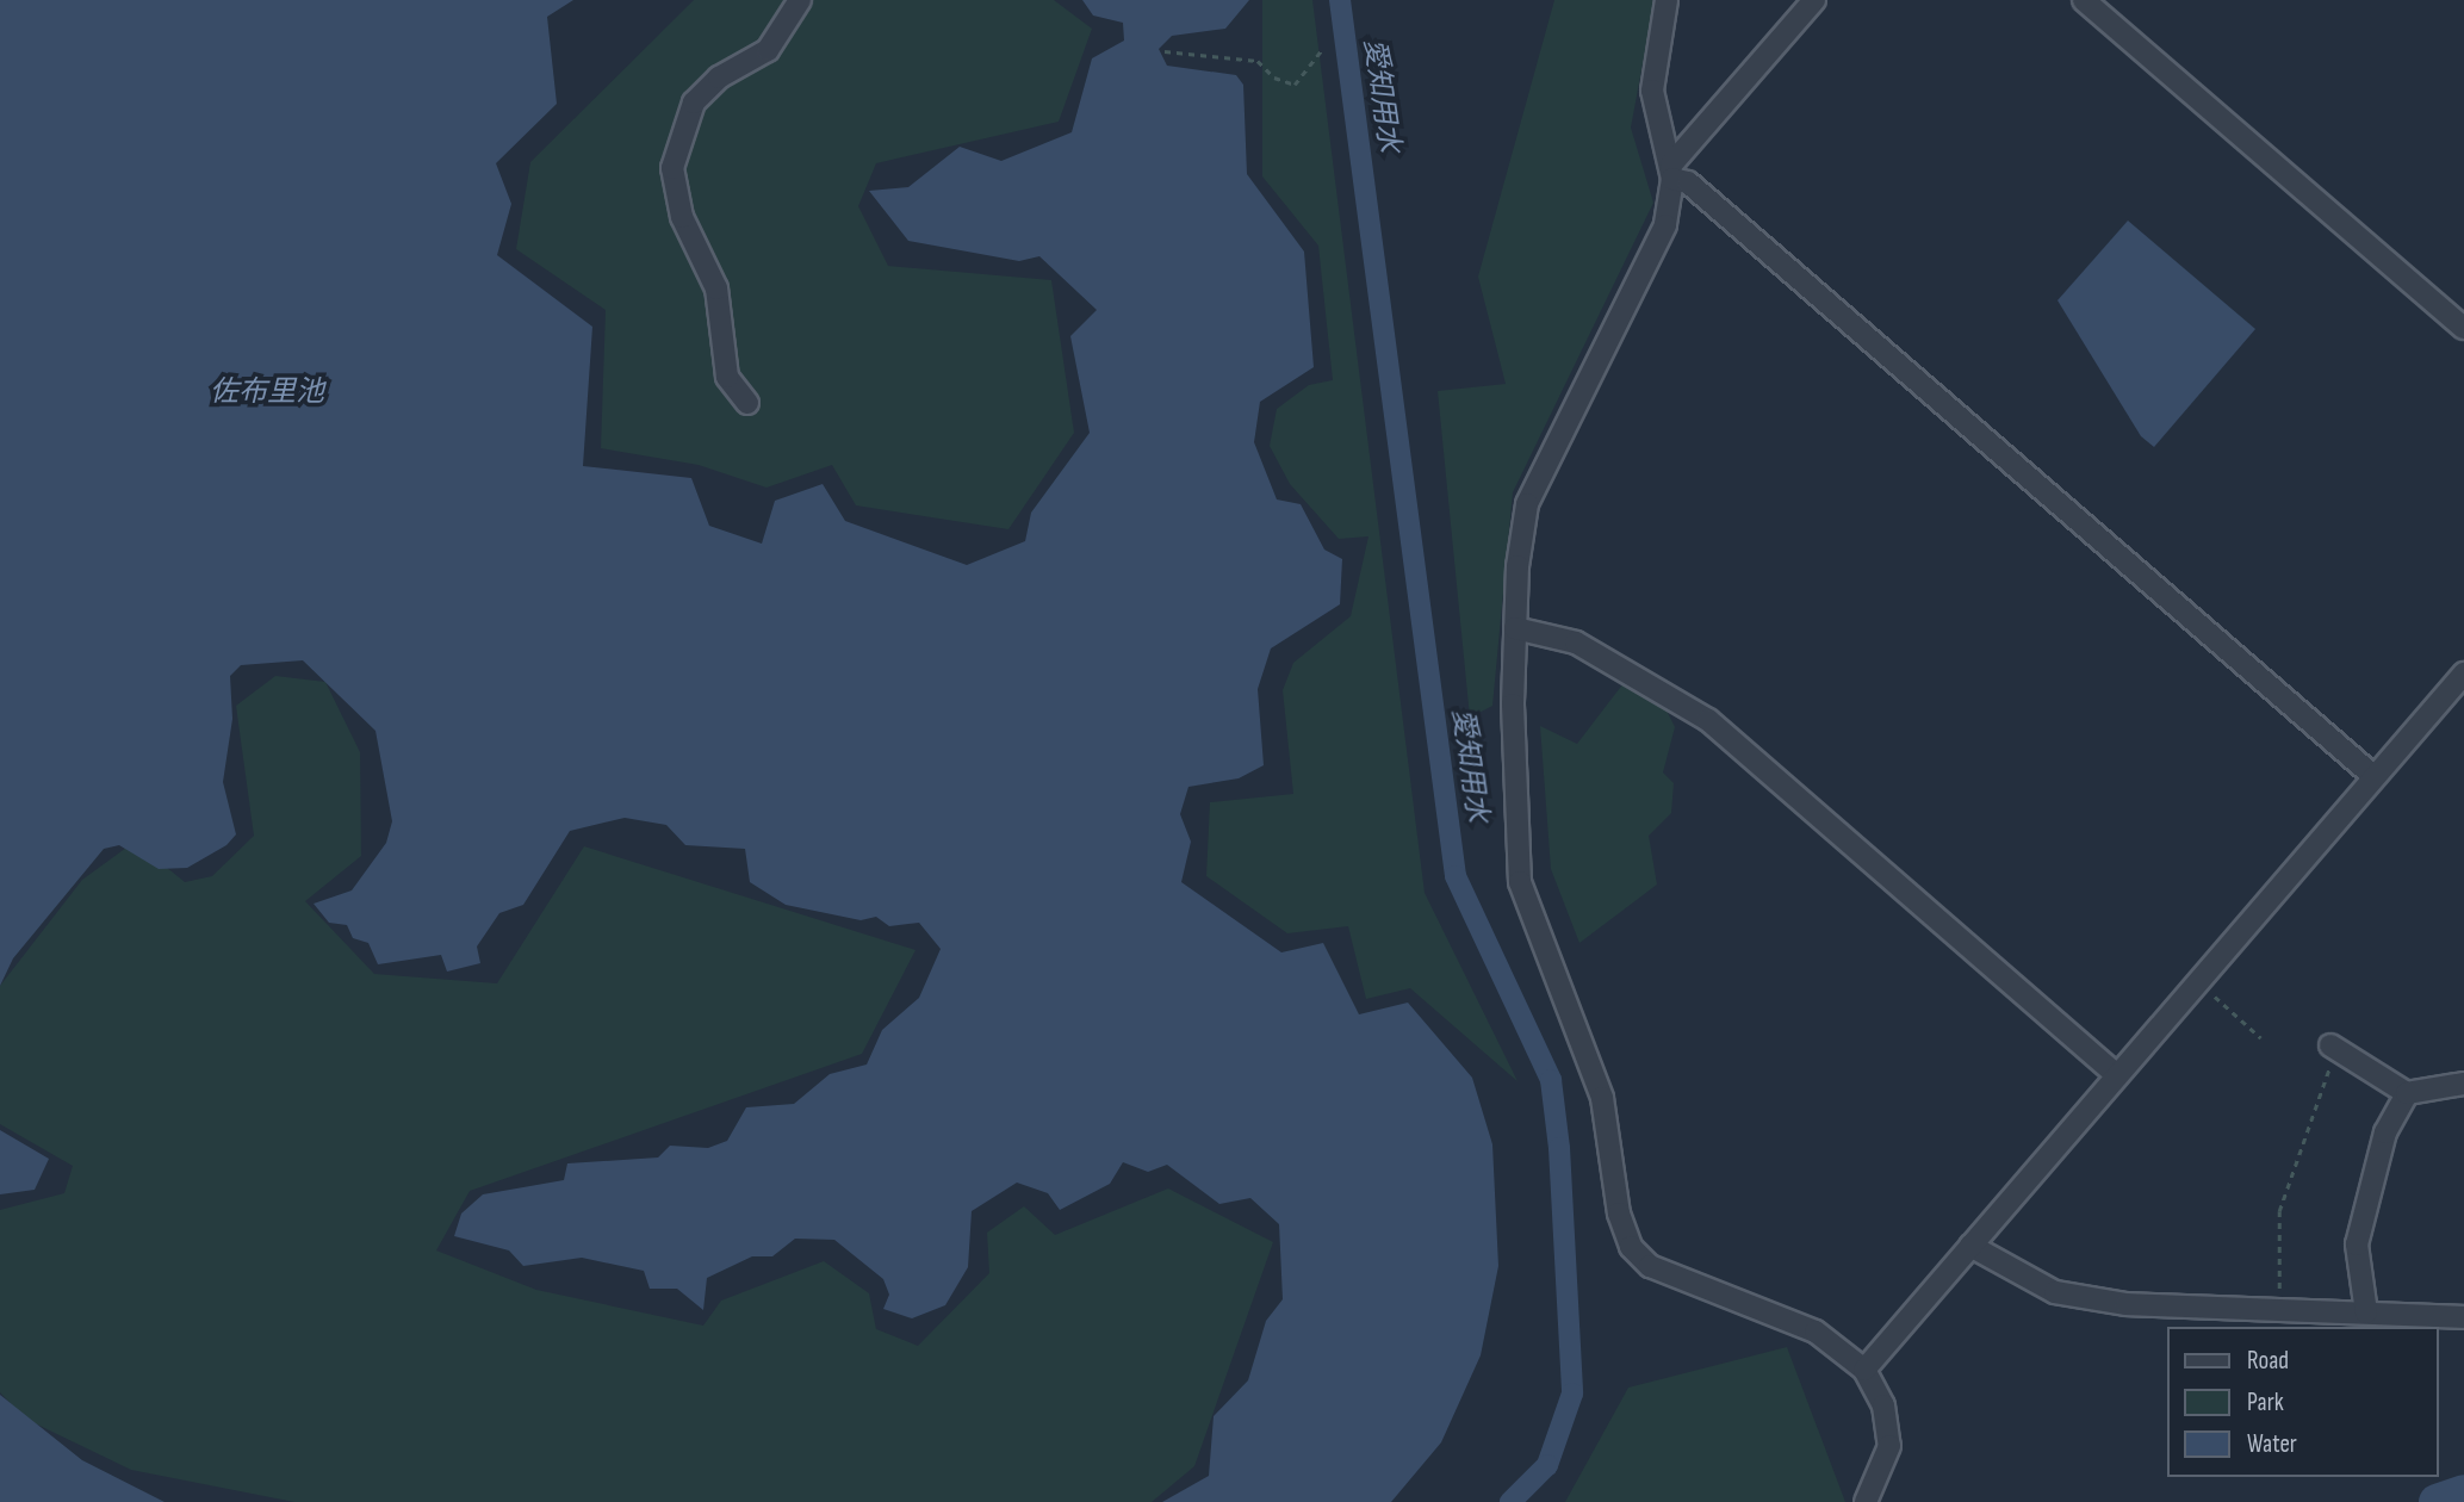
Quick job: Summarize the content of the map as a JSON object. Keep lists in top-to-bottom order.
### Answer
{
  "water": ["愛知用水", "佐布里池"],
  "legend": ["Road", "Park", "Water"]
}
